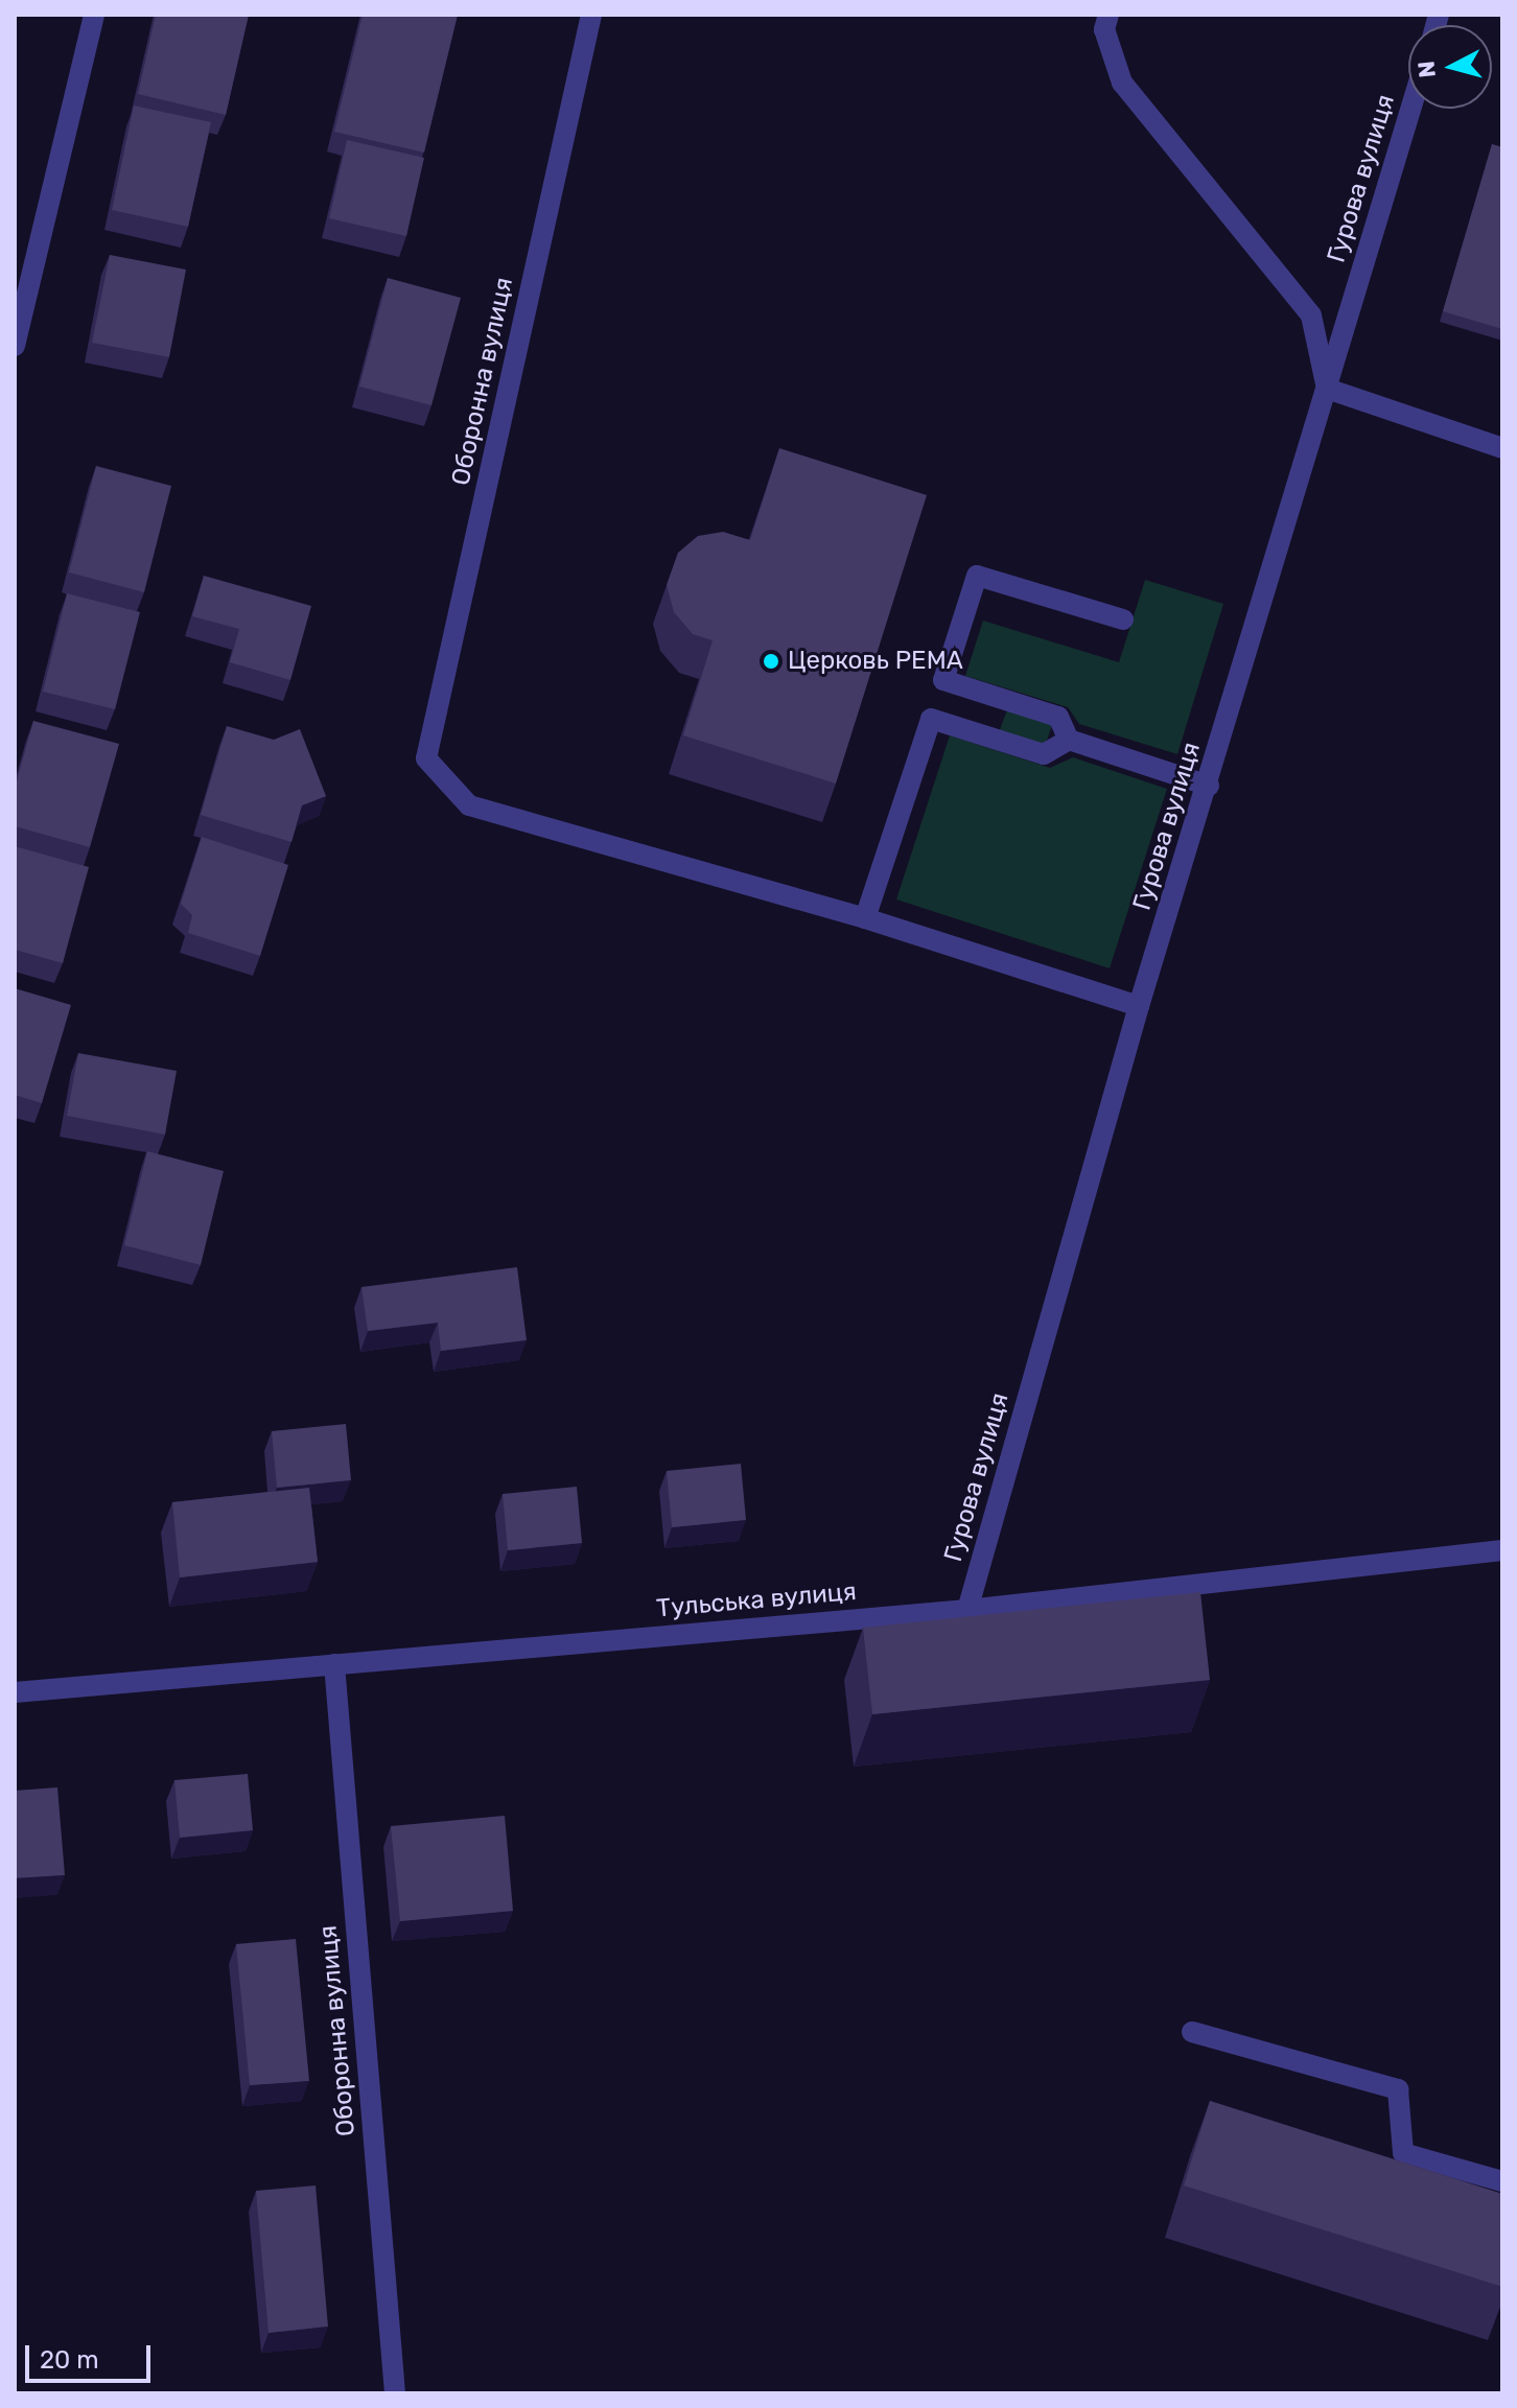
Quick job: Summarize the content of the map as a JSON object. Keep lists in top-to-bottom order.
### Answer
{
  "streets": {
    "street": ["Гурова вулиця", "Оборонна вулиця", "Тульська вулиця"]
  },
  "crossings": [
    ["Гурова вулиця", "Тульська вулиця"],
    ["Оборонна вулиця", "Тульська вулиця"]
  ],
  "places": ["Церковь РЕМА"],
  "scale_bar": "20 m",
  "north": "left"
}
